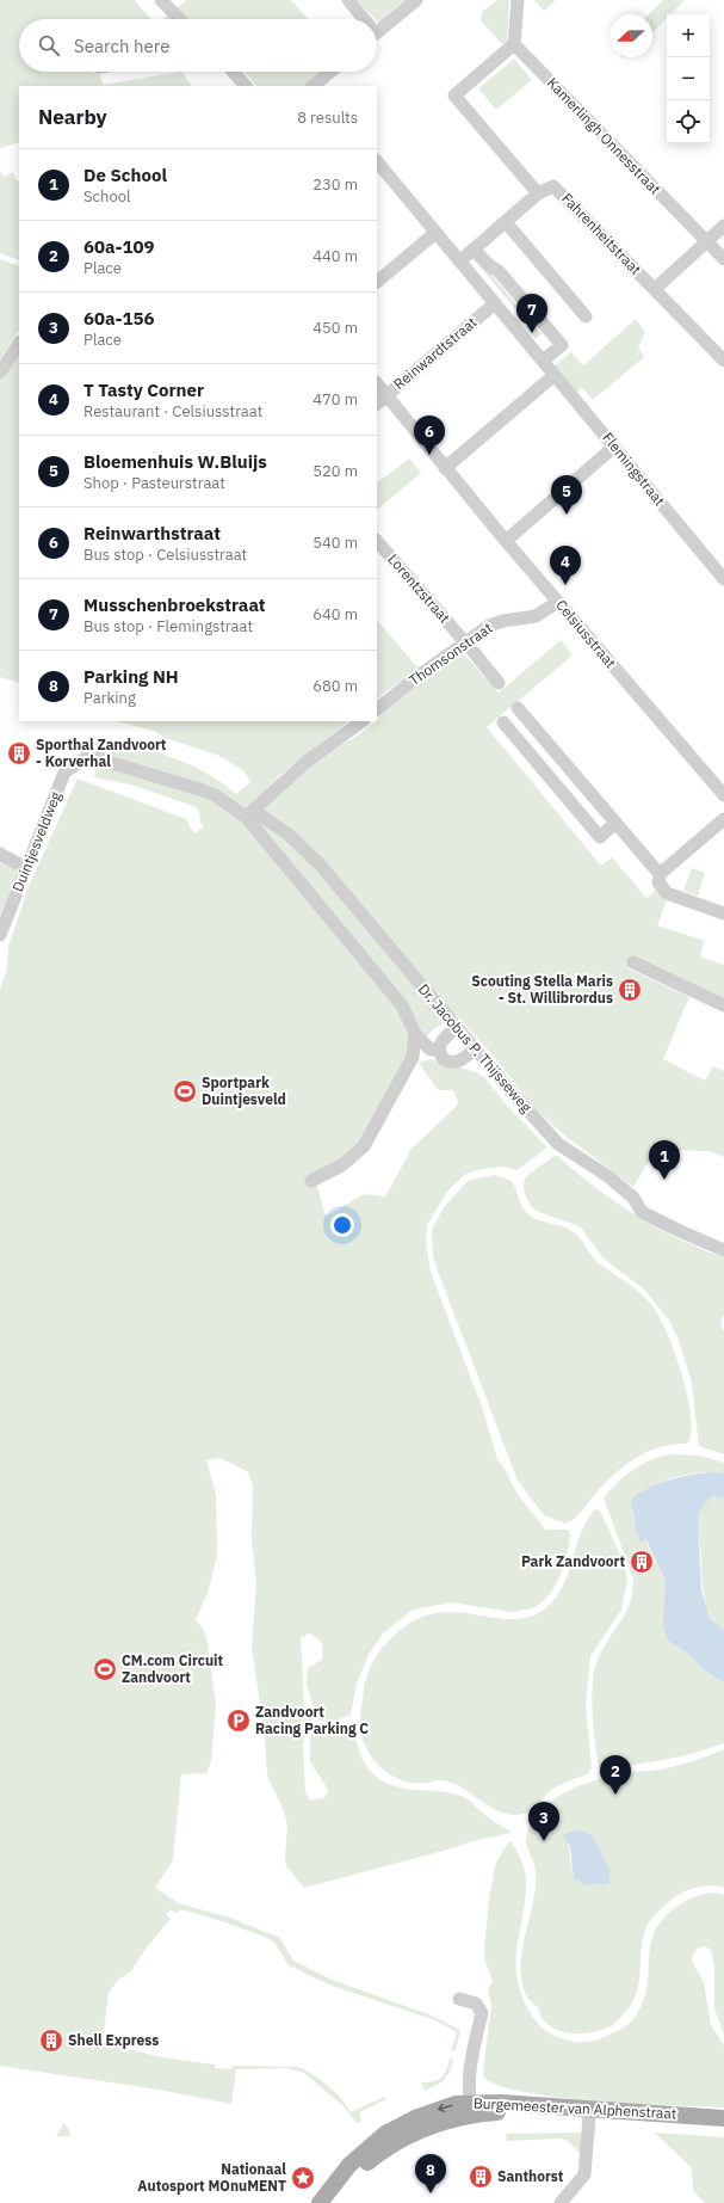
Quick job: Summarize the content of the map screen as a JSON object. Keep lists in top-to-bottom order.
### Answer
{
  "streets": {
    "main road": ["Burgemeester van Alphenstraat"],
    "street": [
      "Kamerlingh Onnesstraat",
      "Fahrenheitstraat",
      "Reinwardtstraat",
      "Flemingstraat",
      "Lorentzstraat",
      "Celsiusstraat",
      "Thomsonstraat",
      "Duintjesveldweg",
      "Dr. Jacobus P. Thijsseweg"
    ]
  },
  "crossings": [
    ["Reinwardtstraat", "Flemingstraat"],
    ["Reinwardtstraat", "Celsiusstraat"],
    ["Lorentzstraat", "Thomsonstraat"],
    ["Celsiusstraat", "Thomsonstraat"],
    ["Duintjesveldweg", "Dr. Jacobus P. Thijsseweg"]
  ],
  "places": {
    "building": [
      "Sporthal Zandvoort - Korverhal",
      "Scouting Stella Maris - St. Willibrordus",
      "Park Zandvoort",
      "Shell Express",
      "Santhorst"
    ],
    "sports": ["Sportpark Duintjesveld", "CM.com Circuit Zandvoort"],
    "parking": ["Zandvoort Racing Parking C"],
    "place": ["Nationaal Autosport MOnuMENT"]
  },
  "north": "left",
  "page": {
    "map_buttons": ["+", "−"],
    "search": "Search here",
    "heading": ["Nearby", "8 results"],
    "list": [
      {
        "mark": "1",
        "name": "De School",
        "note": "School",
        "value": "230 m"
      },
      {
        "mark": "2",
        "name": "60a-109",
        "note": "Place",
        "value": "440 m"
      },
      {
        "mark": "3",
        "name": "60a-156",
        "note": "Place",
        "value": "450 m"
      },
      {
        "mark": "4",
        "name": "T Tasty Corner",
        "note": "Restaurant · Celsiusstraat",
        "value": "470 m"
      },
      {
        "mark": "5",
        "name": "Bloemenhuis W.Bluijs",
        "note": "Shop · Pasteurstraat",
        "value": "520 m"
      },
      {
        "mark": "6",
        "name": "Reinwarthstraat",
        "note": "Bus stop · Celsiusstraat",
        "value": "540 m"
      },
      {
        "mark": "7",
        "name": "Musschenbroekstraat",
        "note": "Bus stop · Flemingstraat",
        "value": "640 m"
      },
      {
        "mark": "8",
        "name": "Parking NH",
        "note": "Parking",
        "value": "680 m"
      }
    ],
    "pins": [
      "7",
      "6",
      "5",
      "4",
      "1",
      "2",
      "3",
      "8"
    ]
  }
}
